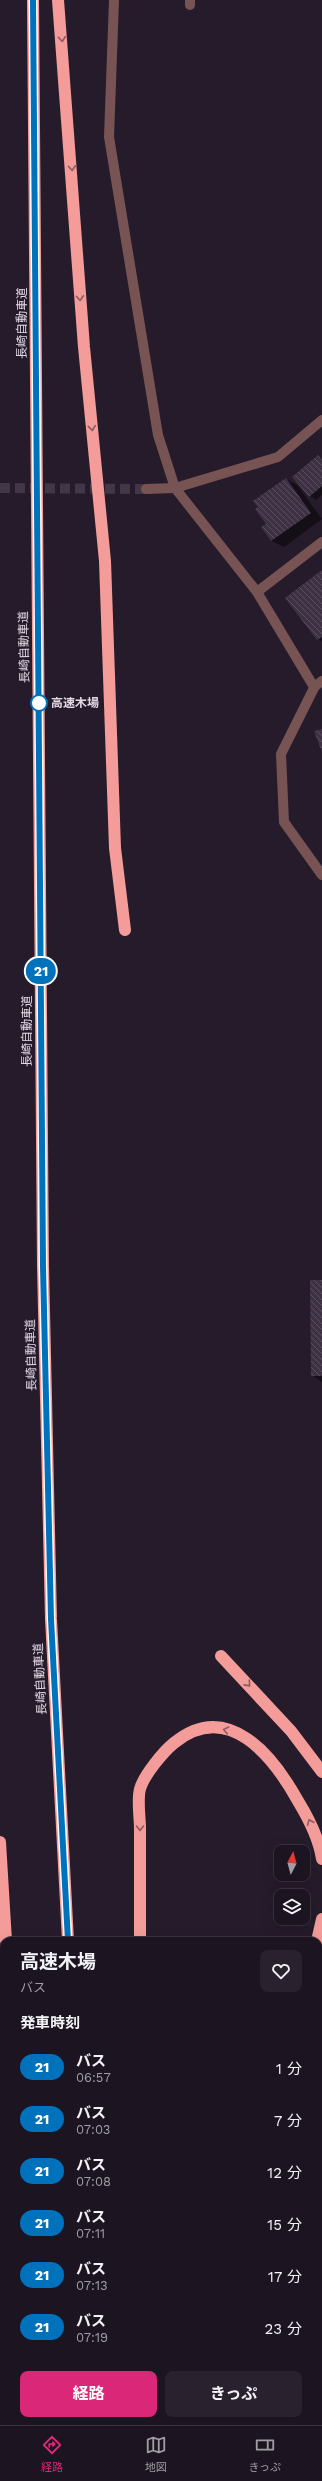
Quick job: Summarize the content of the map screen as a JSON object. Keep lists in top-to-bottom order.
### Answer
{
  "streets": {
    "highway": ["長崎自動車道"]
  },
  "places": ["高速木場"],
  "lines": ["bus line 21"],
  "north": "top",
  "page": {
    "on_map": "21",
    "heading": [
      ["高速木場", "バス"],
      "発車時刻"
    ],
    "list": [
      {
        "mark": "21",
        "name": "バス",
        "note": "06:57",
        "value": "1 分"
      },
      {
        "mark": "21",
        "name": "バス",
        "note": "07:03",
        "value": "7 分"
      },
      {
        "mark": "21",
        "name": "バス",
        "note": "07:08",
        "value": "12 分"
      },
      {
        "mark": "21",
        "name": "バス",
        "note": "07:11",
        "value": "15 分"
      },
      {
        "mark": "21",
        "name": "バス",
        "note": "07:13",
        "value": "17 分"
      },
      {
        "mark": "21",
        "name": "バス",
        "note": "07:19",
        "value": "23 分"
      }
    ],
    "buttons": ["経路", "きっぷ"],
    "tabs": ["経路", "地図", "きっぷ"]
  }
}
